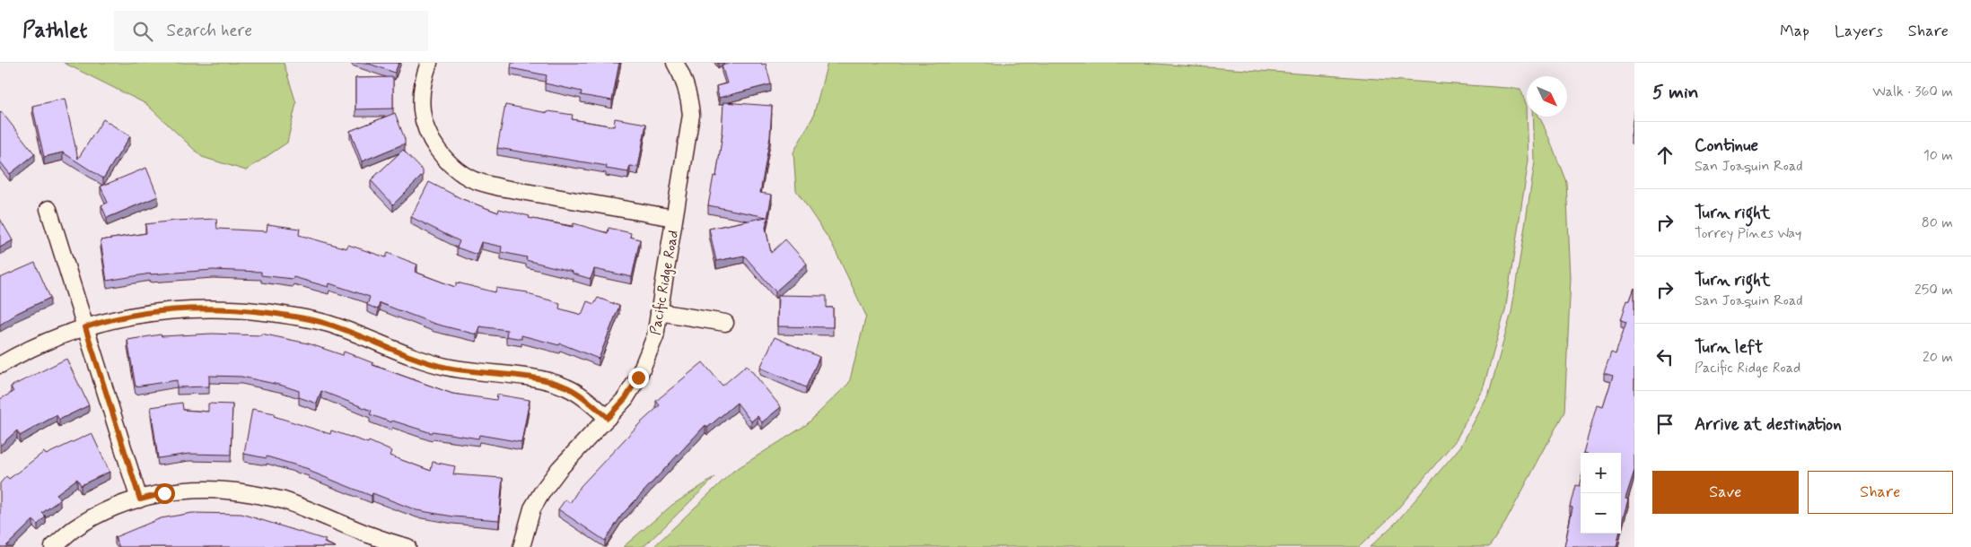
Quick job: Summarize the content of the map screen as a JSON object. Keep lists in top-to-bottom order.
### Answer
{
  "streets": {
    "street": ["Pacific Ridge Road"]
  },
  "north": "bottom right",
  "page": {
    "header": "Pathlet",
    "search": "Search here",
    "nav": ["Map", "Layers", "Share"],
    "heading": ["5 min", "Walk · 360 m"],
    "list": [
      ["Continue", "San Joaquin Road", "10 m"],
      ["Turn right", "Torrey Pines Way", "80 m"],
      ["Turn right", "San Joaquin Road", "250 m"],
      ["Turn left", "Pacific Ridge Road", "20 m"],
      "Arrive at destination"
    ],
    "map_buttons": ["+", "−"],
    "buttons": ["Save", "Share"]
  }
}
